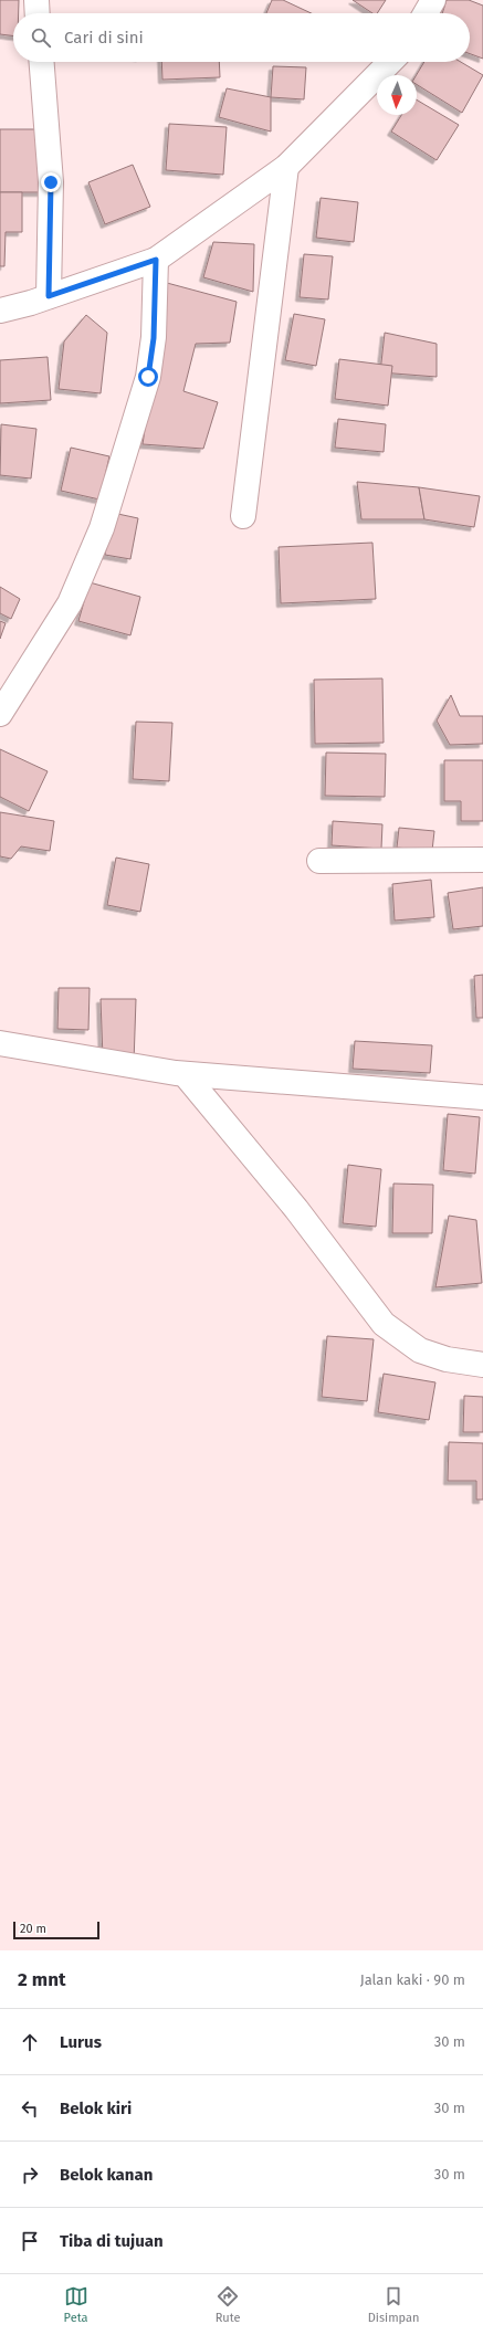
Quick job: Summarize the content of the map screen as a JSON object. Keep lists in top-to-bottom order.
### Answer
{
  "scale_bar": "20 m",
  "north": "bottom",
  "page": {
    "search": "Cari di sini",
    "scale": "20 m",
    "heading": ["2 mnt", "Jalan kaki · 90 m"],
    "list": [
      ["Lurus", "30 m"],
      ["Belok kiri", "30 m"],
      ["Belok kanan", "30 m"],
      "Tiba di tujuan"
    ],
    "nav": ["Peta", "Rute", "Disimpan"]
  }
}
